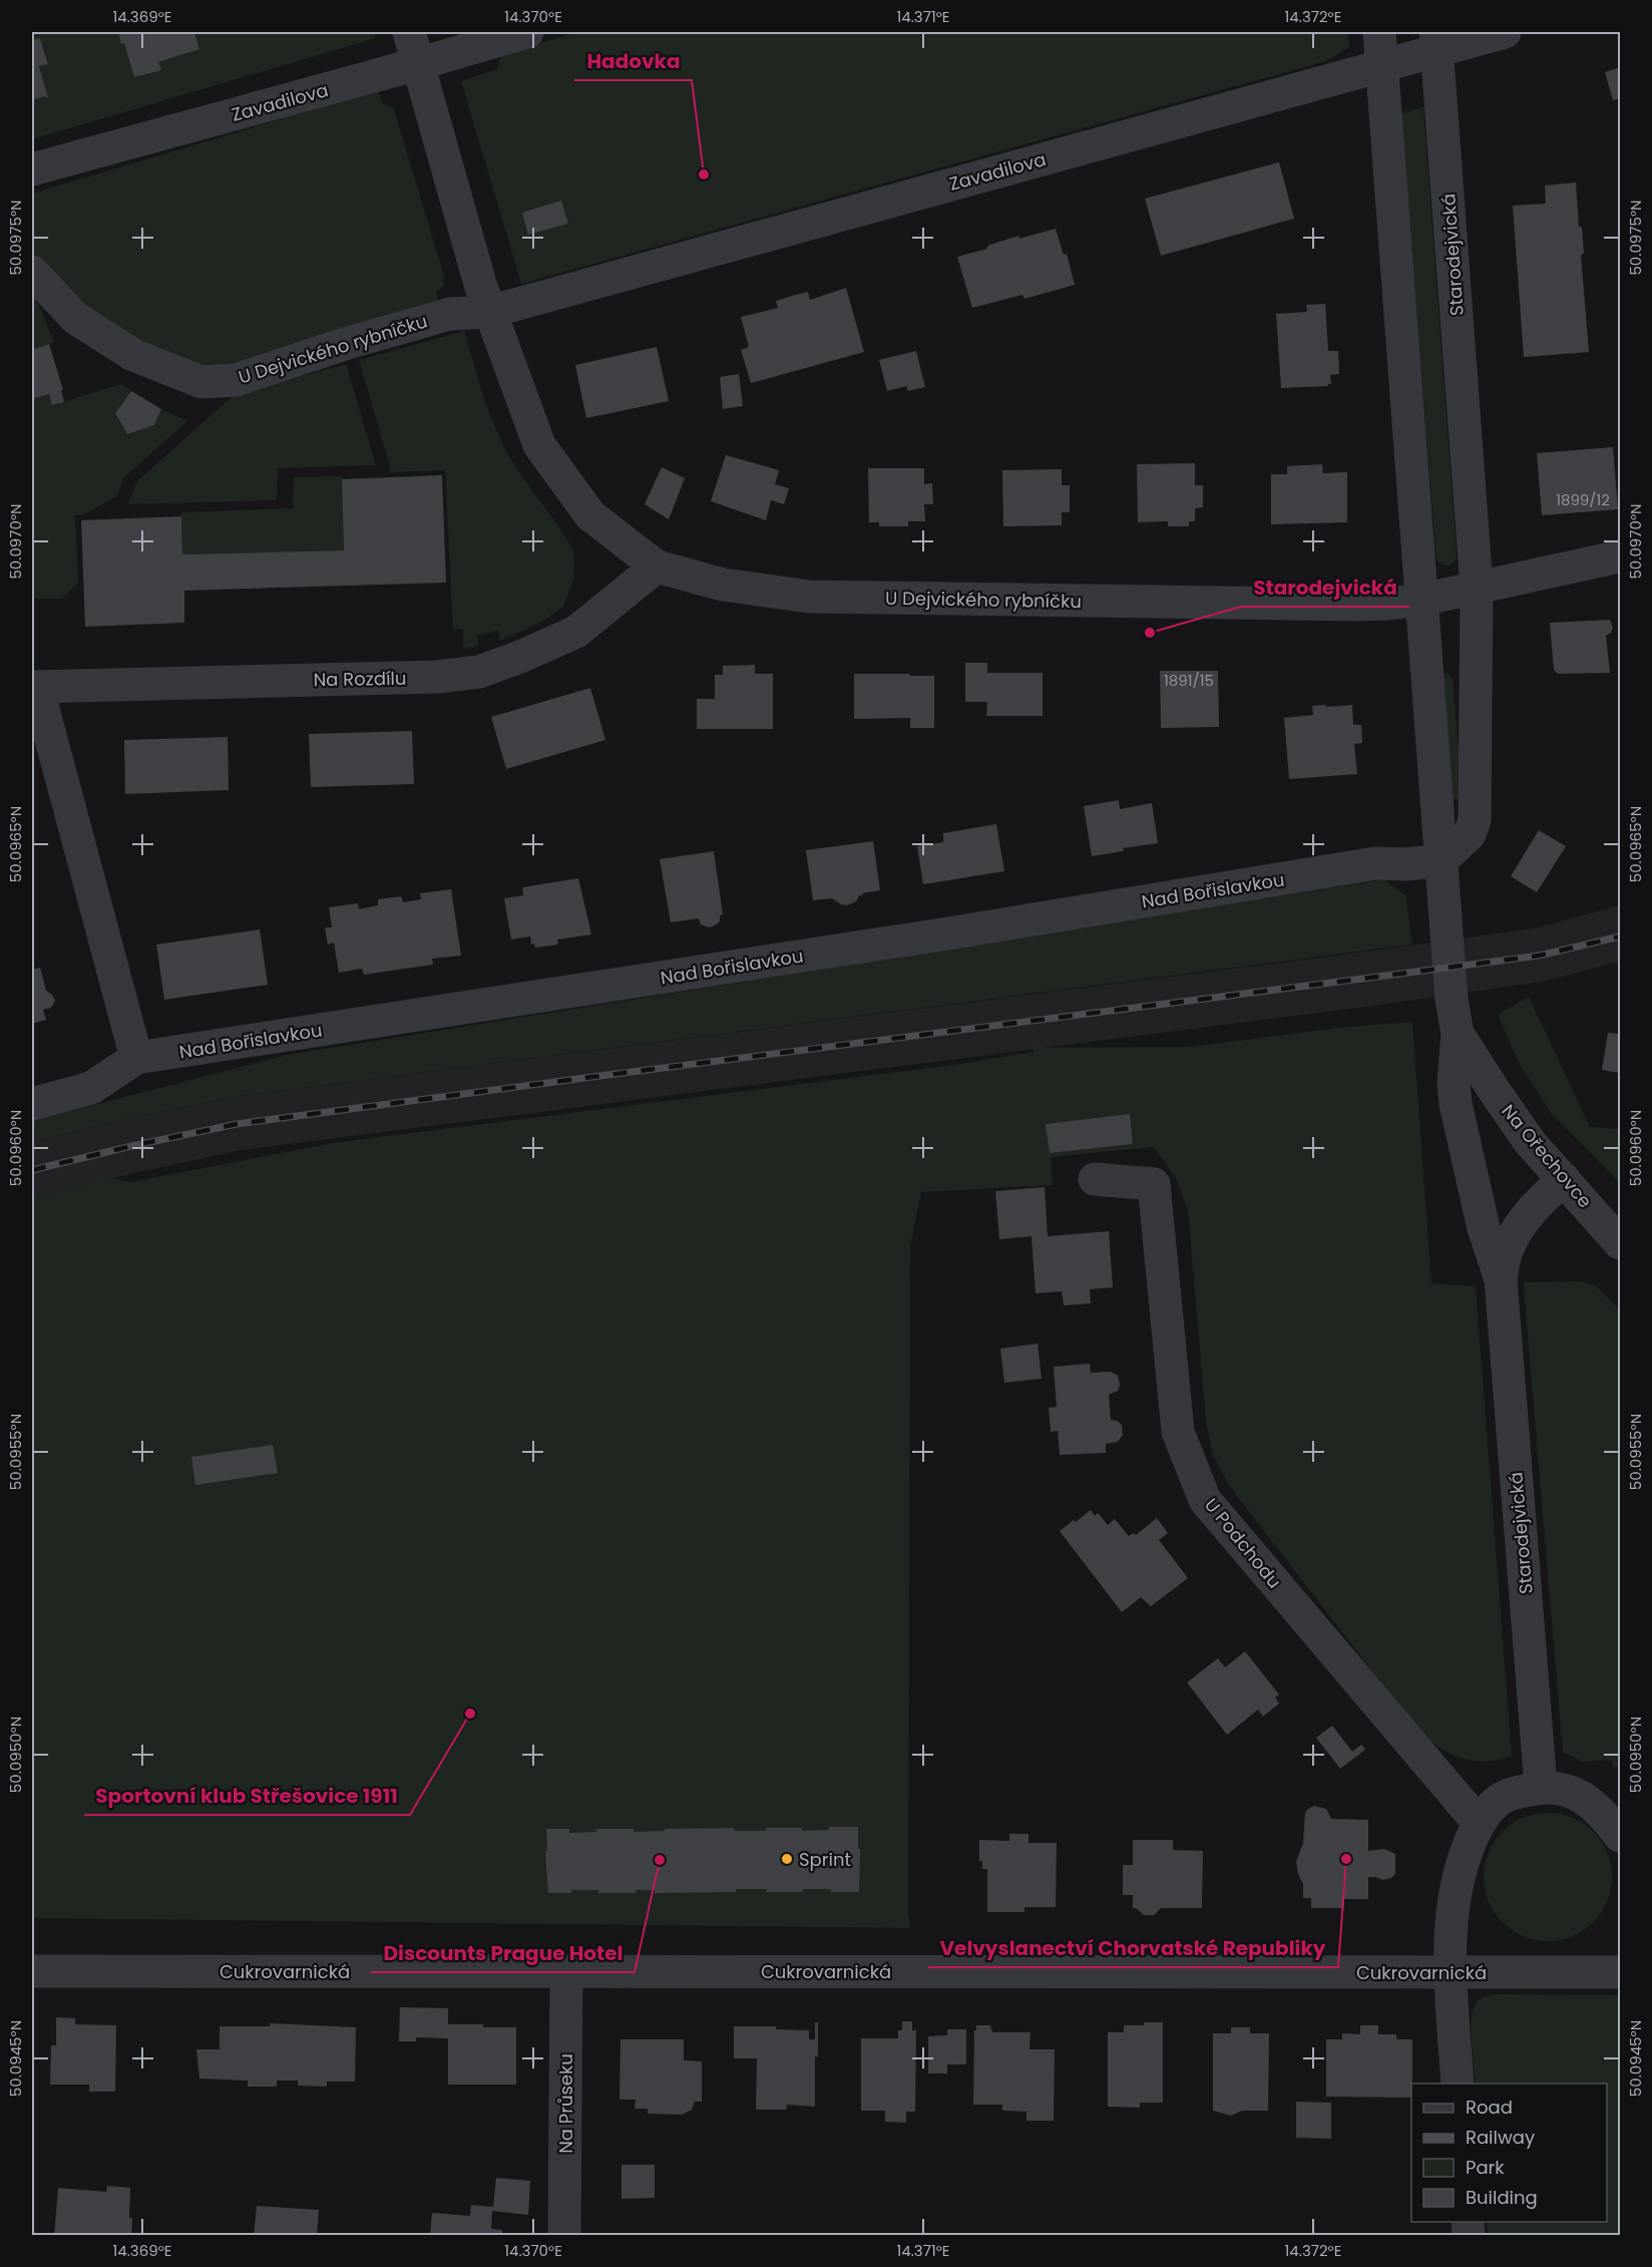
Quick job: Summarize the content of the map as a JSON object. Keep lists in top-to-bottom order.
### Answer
{
  "streets": {
    "street": [
      "Zavadilova",
      "Starodejvická",
      "U Dejvického rybníčku",
      "Na Rozdílu",
      "Nad Bořislavkou",
      "Na Ořechovce",
      "U Podchodu",
      "Cukrovarnická",
      "Na Průseku"
    ]
  },
  "crossings": [
    ["Zavadilova", "Starodejvická"],
    ["Zavadilova", "U Dejvického rybníčku"],
    ["Starodejvická", "U Dejvického rybníčku"],
    ["Starodejvická", "Nad Bořislavkou"],
    ["Starodejvická", "Na Ořechovce"],
    ["U Dejvického rybníčku", "Na Rozdílu"],
    ["Cukrovarnická", "Na Průseku"]
  ],
  "places": [
    "Hadovka",
    "Starodejvická",
    "Sportovní klub Střešovice 1911",
    "Sprint",
    "Velvyslanectví Chorvatské Republiky",
    "Discounts Prague Hotel"
  ],
  "house_numbers": ["1899/12", "1891/15"],
  "legend": [
    "Road",
    "Railway",
    "Park",
    "Building"
  ],
  "coordinates": [
    "14.369°E",
    "14.370°E",
    "14.371°E",
    "14.372°E",
    "50.0975°N",
    "50.0970°N",
    "50.0965°N",
    "50.0960°N",
    "50.0955°N",
    "50.0950°N",
    "50.0945°N"
  ]
}
